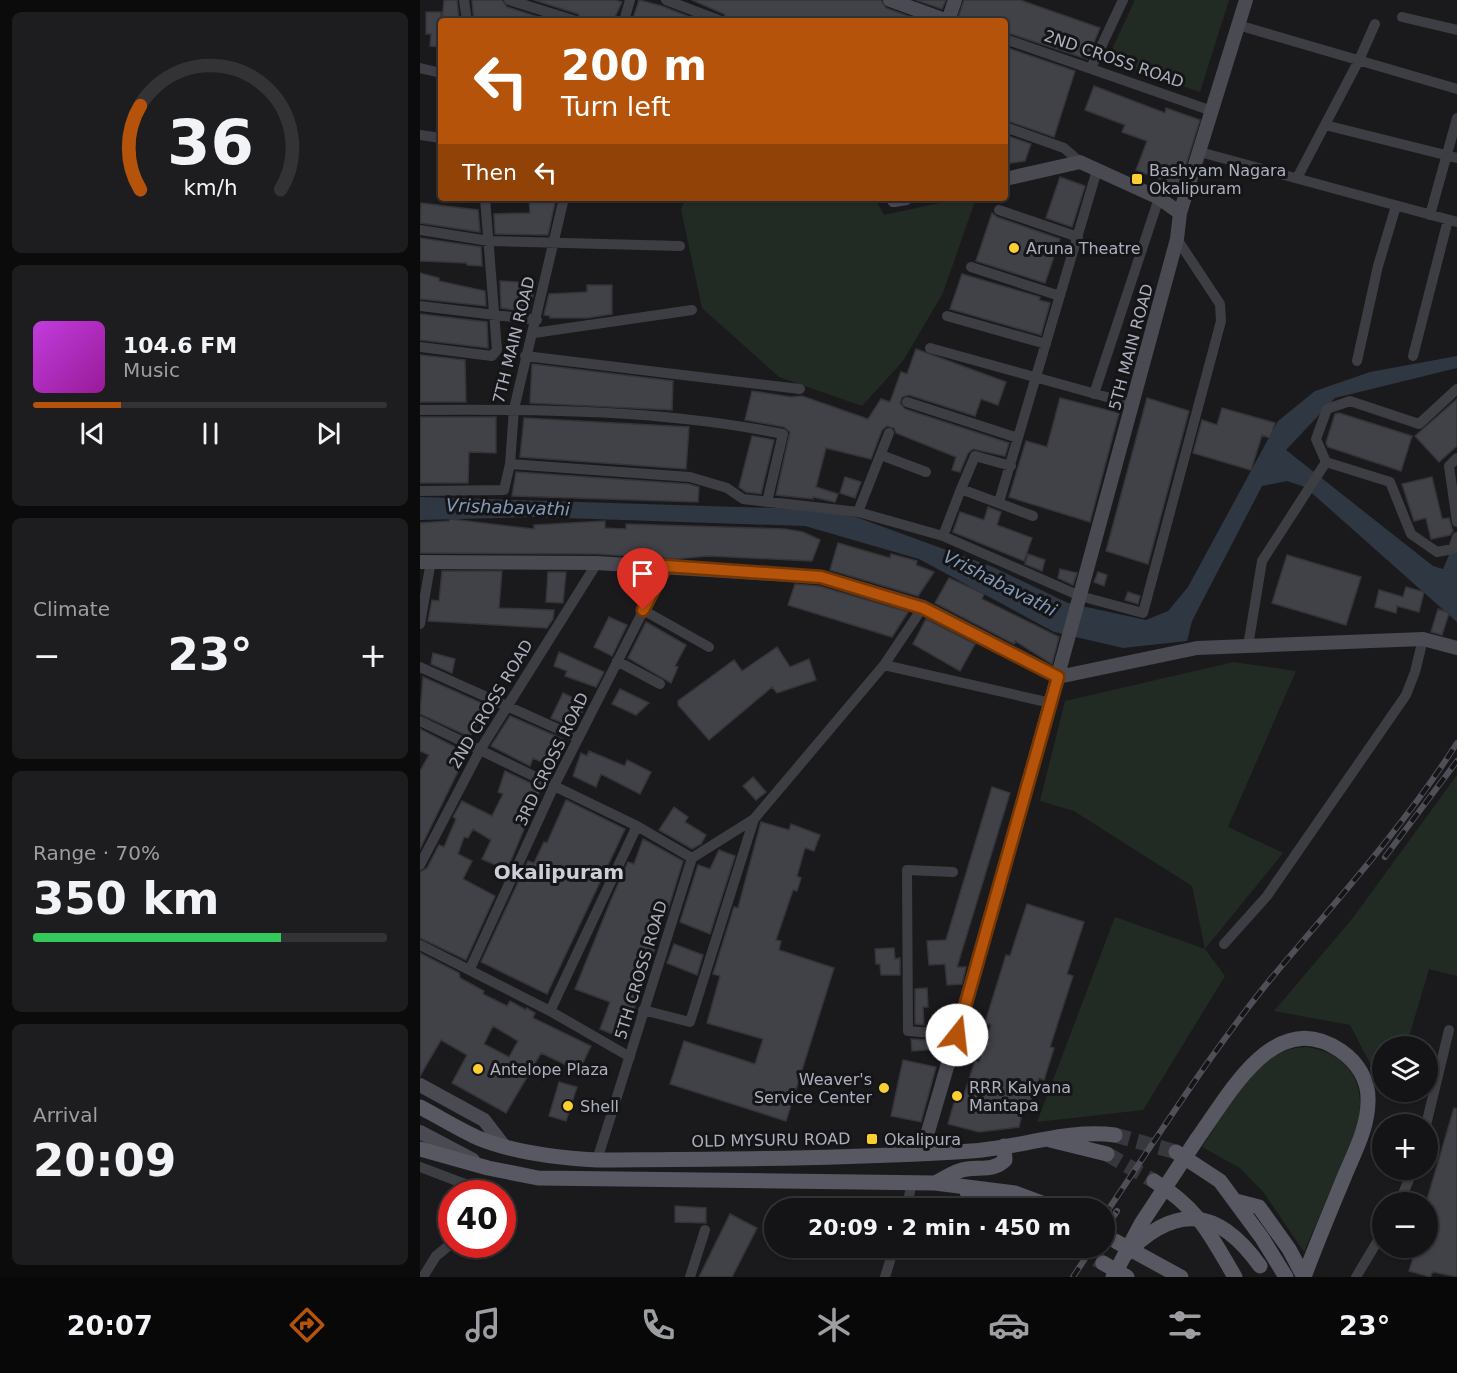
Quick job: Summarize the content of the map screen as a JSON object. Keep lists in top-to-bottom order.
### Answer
{
  "streets": {
    "main road": ["OLD MYSURU ROAD"],
    "street": [
      "2ND CROSS ROAD",
      "7TH MAIN ROAD",
      "5TH MAIN ROAD",
      "3RD CROSS ROAD",
      "5TH CROSS ROAD"
    ]
  },
  "crossings": [
    ["2ND CROSS ROAD", "5TH MAIN ROAD"],
    ["5TH MAIN ROAD", "OLD MYSURU ROAD"],
    ["5TH CROSS ROAD", "OLD MYSURU ROAD"]
  ],
  "districts": ["Okalipuram"],
  "water": ["Vrishabavathi"],
  "places": {
    "transit": ["Bashyam Nagara Okalipuram", "Okalipura"],
    "other": [
      "Aruna Theatre",
      "Antelope Plaza",
      "Weaver's Service Center",
      "RRR Kalyana Mantapa",
      "Shell"
    ]
  },
  "page": {
    "turn": ["200 m", "Turn left"],
    "then": "Then",
    "song": ["104.6 FM", "Music"],
    "tile": [
      "Climate",
      ["Range · 70%", "350 km"],
      ["Arrival", "20:09"]
    ],
    "heat": ["−", "23°", "+"],
    "map_buttons": ["+", "−"],
    "limit": "40",
    "trip": "20:09 · 2 min · 450 m",
    "tabs": ["20:07", "23°"],
    "gauge": ["36", "km/h"]
  }
}
